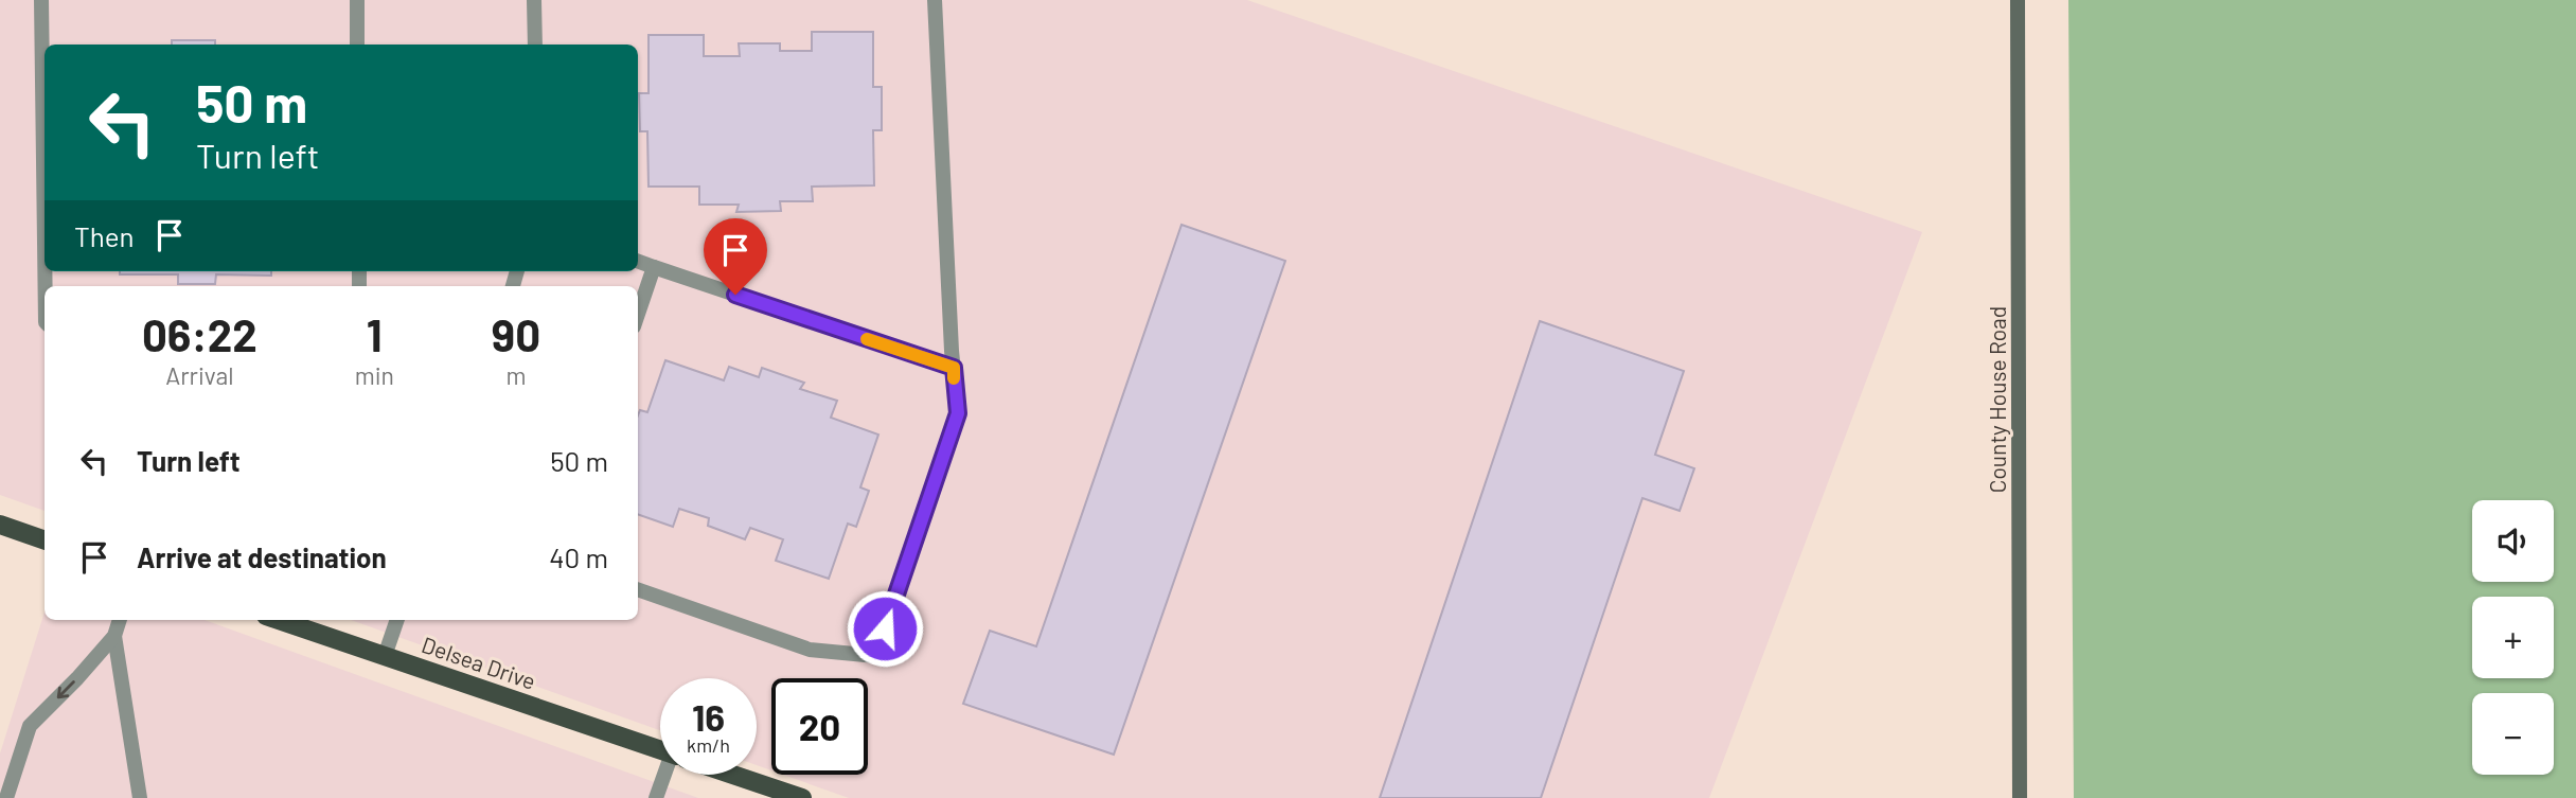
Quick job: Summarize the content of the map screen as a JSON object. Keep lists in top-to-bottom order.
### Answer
{
  "streets": {
    "main road": ["Delsea Drive"],
    "street": ["County House Road"]
  },
  "page": {
    "turn": ["50 m", "Turn left"],
    "then": "Then",
    "eta": [
      "06:22",
      "Arrival",
      "1",
      "min",
      "90",
      "m"
    ],
    "list": [
      {
        "name": "Turn left",
        "value": "50 m"
      },
      {
        "name": "Arrive at destination",
        "value": "40 m"
      }
    ],
    "map_buttons": ["+", "−"],
    "speed": "16 km/h",
    "limit": "20"
  }
}
